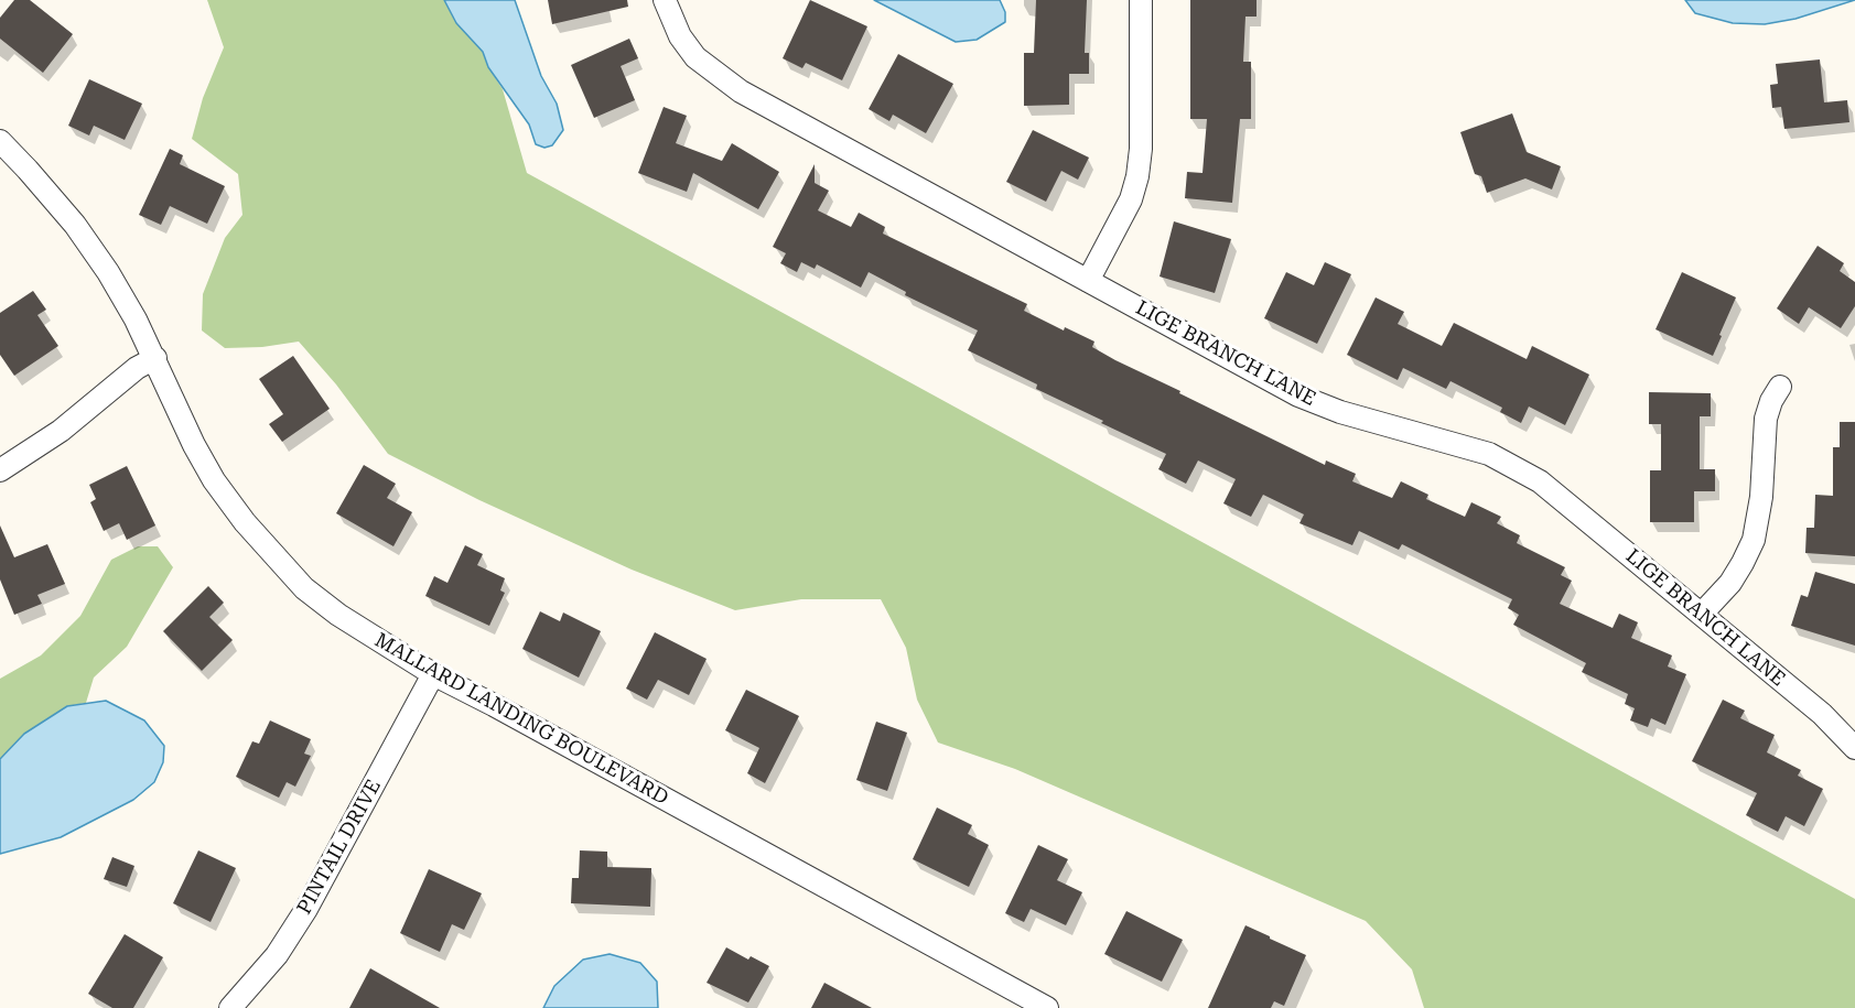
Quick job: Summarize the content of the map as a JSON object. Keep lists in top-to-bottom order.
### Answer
{
  "streets": {
    "street": ["LIGE BRANCH LANE", "MALLARD LANDING BOULEVARD", "PINTAIL DRIVE"]
  },
  "crossings": [
    ["MALLARD LANDING BOULEVARD", "PINTAIL DRIVE"]
  ]
}
